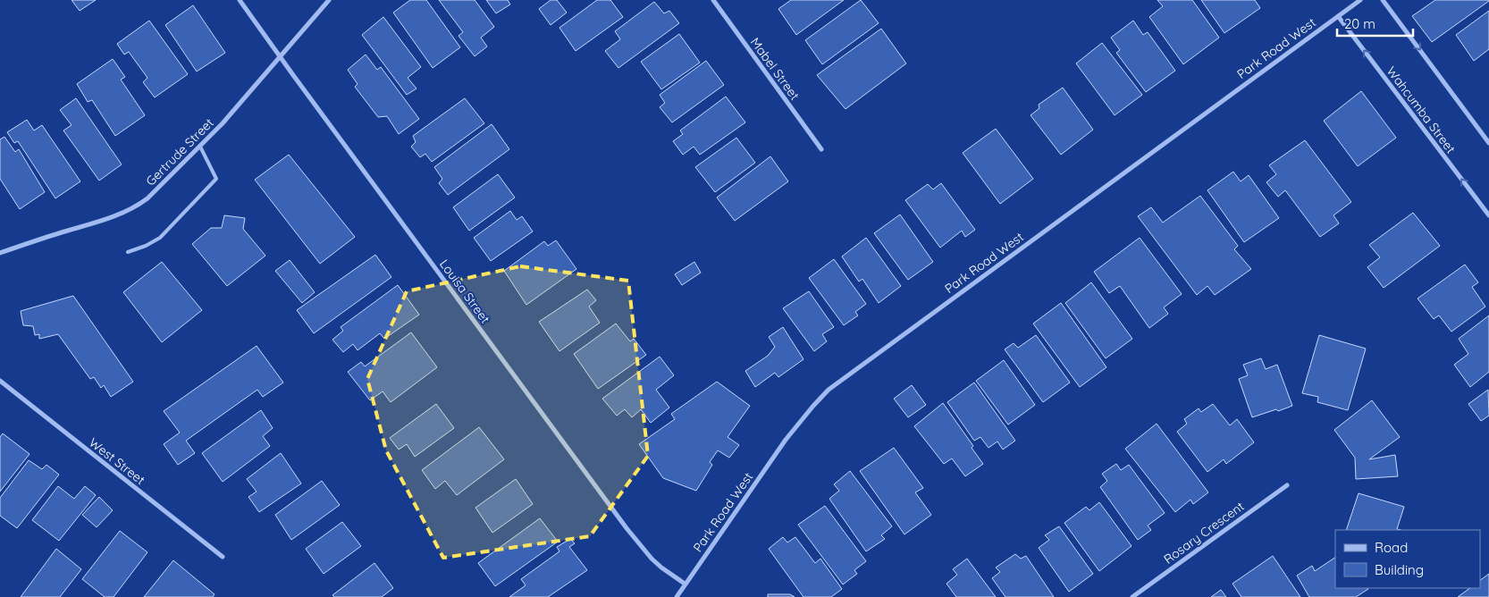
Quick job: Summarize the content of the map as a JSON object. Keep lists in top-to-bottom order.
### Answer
{
  "streets": {
    "street": [
      "Park Road West",
      "Mabel Street",
      "Wahcumba Street",
      "Gertrude Street",
      "Louisa Street",
      "West Street",
      "Rosary Crescent"
    ]
  },
  "crossings": [
    ["Park Road West", "Wahcumba Street"],
    ["Park Road West", "Louisa Street"],
    ["Gertrude Street", "Louisa Street"]
  ],
  "one_way": ["Wahcumba Street"],
  "legend": ["Road", "Building"],
  "scale_bar": "20 m"
}
